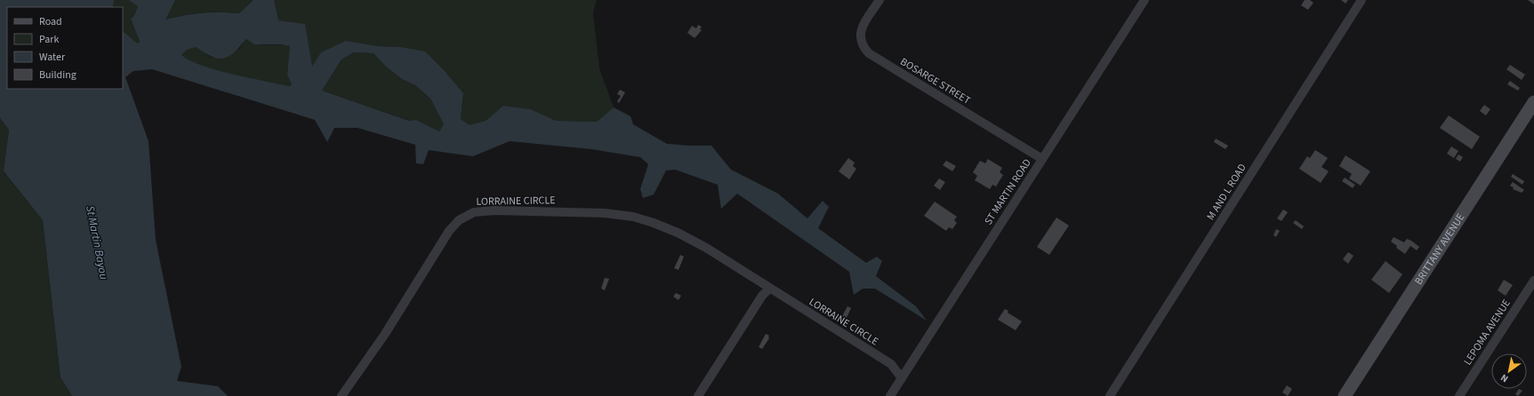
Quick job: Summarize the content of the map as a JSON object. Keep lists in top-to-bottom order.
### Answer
{
  "streets": {
    "street": [
      "BOSARGE STREET",
      "ST MARTIN ROAD",
      "M AND L ROAD",
      "LORRAINE CIRCLE",
      "BRITTANY AVENUE",
      "LEPOMA AVENUE"
    ]
  },
  "crossings": [
    ["BOSARGE STREET", "ST MARTIN ROAD"],
    ["ST MARTIN ROAD", "LORRAINE CIRCLE"]
  ],
  "water": ["St Martin Bayou"],
  "legend": [
    "Road",
    "Park",
    "Water",
    "Building"
  ],
  "north": "bottom left"
}
